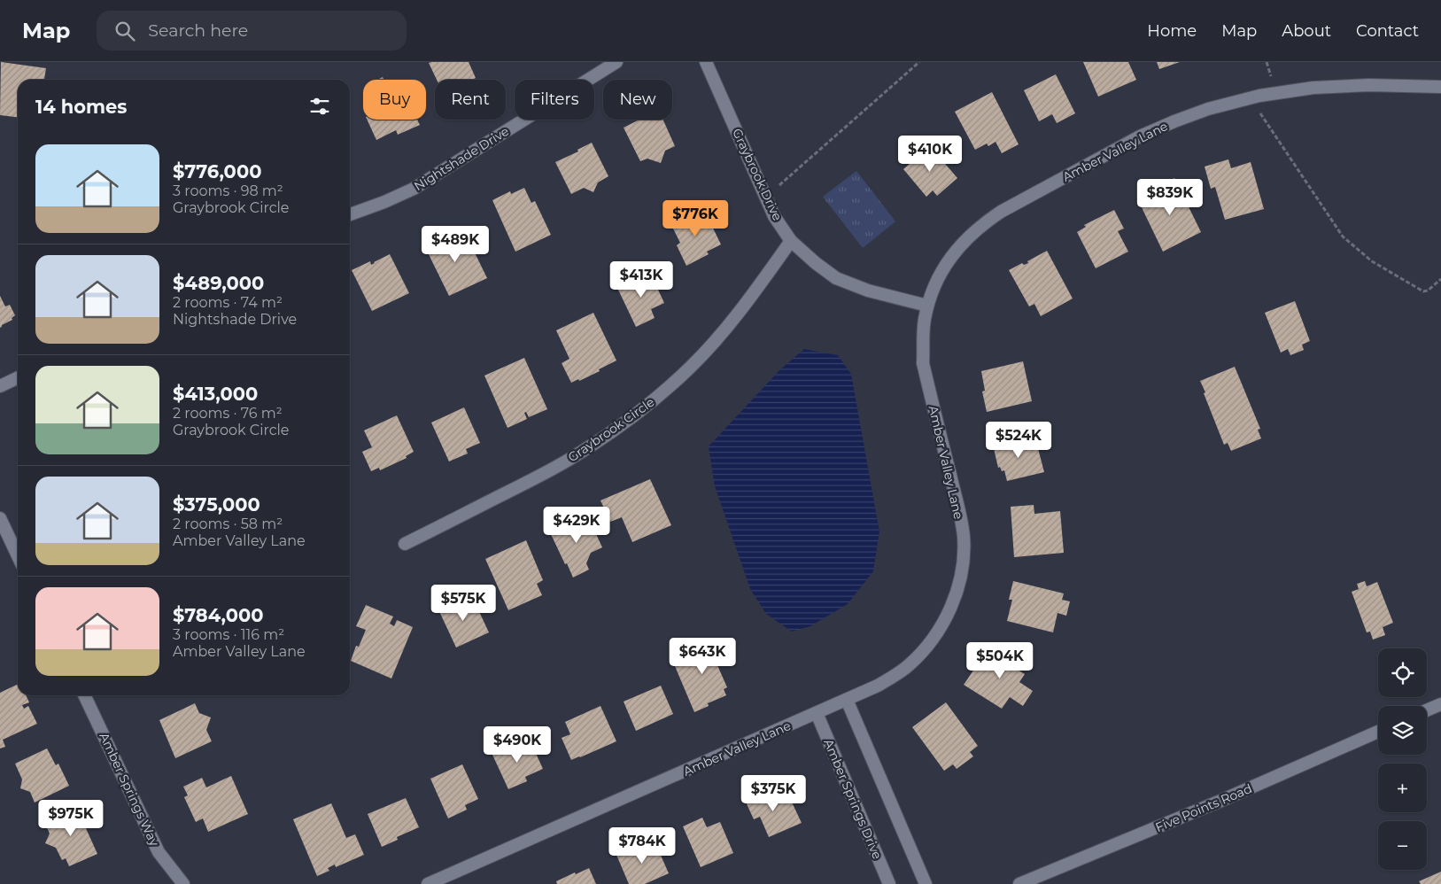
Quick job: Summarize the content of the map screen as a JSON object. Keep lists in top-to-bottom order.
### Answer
{
  "streets": {
    "street": [
      "Amber Valley Lane",
      "Nightshade Drive",
      "Graybrook Drive",
      "Graybrook Circle",
      "Amber Springs Way",
      "Amber Springs Drive",
      "Five Points Road"
    ]
  },
  "crossings": [
    ["Amber Valley Lane", "Graybrook Drive"],
    ["Amber Valley Lane", "Amber Springs Drive"],
    ["Graybrook Drive", "Graybrook Circle"]
  ],
  "page": {
    "header": "Map",
    "search": "Search here",
    "nav": [
      "Home",
      "Map",
      "About",
      "Contact"
    ],
    "chip": [
      "Buy",
      "Rent",
      "Filters",
      "New"
    ],
    "heading": "14 homes",
    "list": [
      {
        "name": "$776,000",
        "note": "3 rooms · 98 m² · Graybrook Circle"
      },
      {
        "name": "$489,000",
        "note": "2 rooms · 74 m² · Nightshade Drive"
      },
      {
        "name": "$413,000",
        "note": "2 rooms · 76 m² · Graybrook Circle"
      },
      {
        "name": "$375,000",
        "note": "2 rooms · 58 m² · Amber Valley Lane"
      },
      {
        "name": "$784,000",
        "note": "3 rooms · 116 m² · Amber Valley Lane"
      }
    ],
    "price": [
      "$410K",
      "$839K",
      "$776K",
      "$489K",
      "$413K",
      "$524K",
      "$429K",
      "$575K",
      "$643K",
      "$504K",
      "$490K",
      "$375K",
      "$975K",
      "$784K"
    ],
    "map_buttons": ["+", "−"]
  }
}
